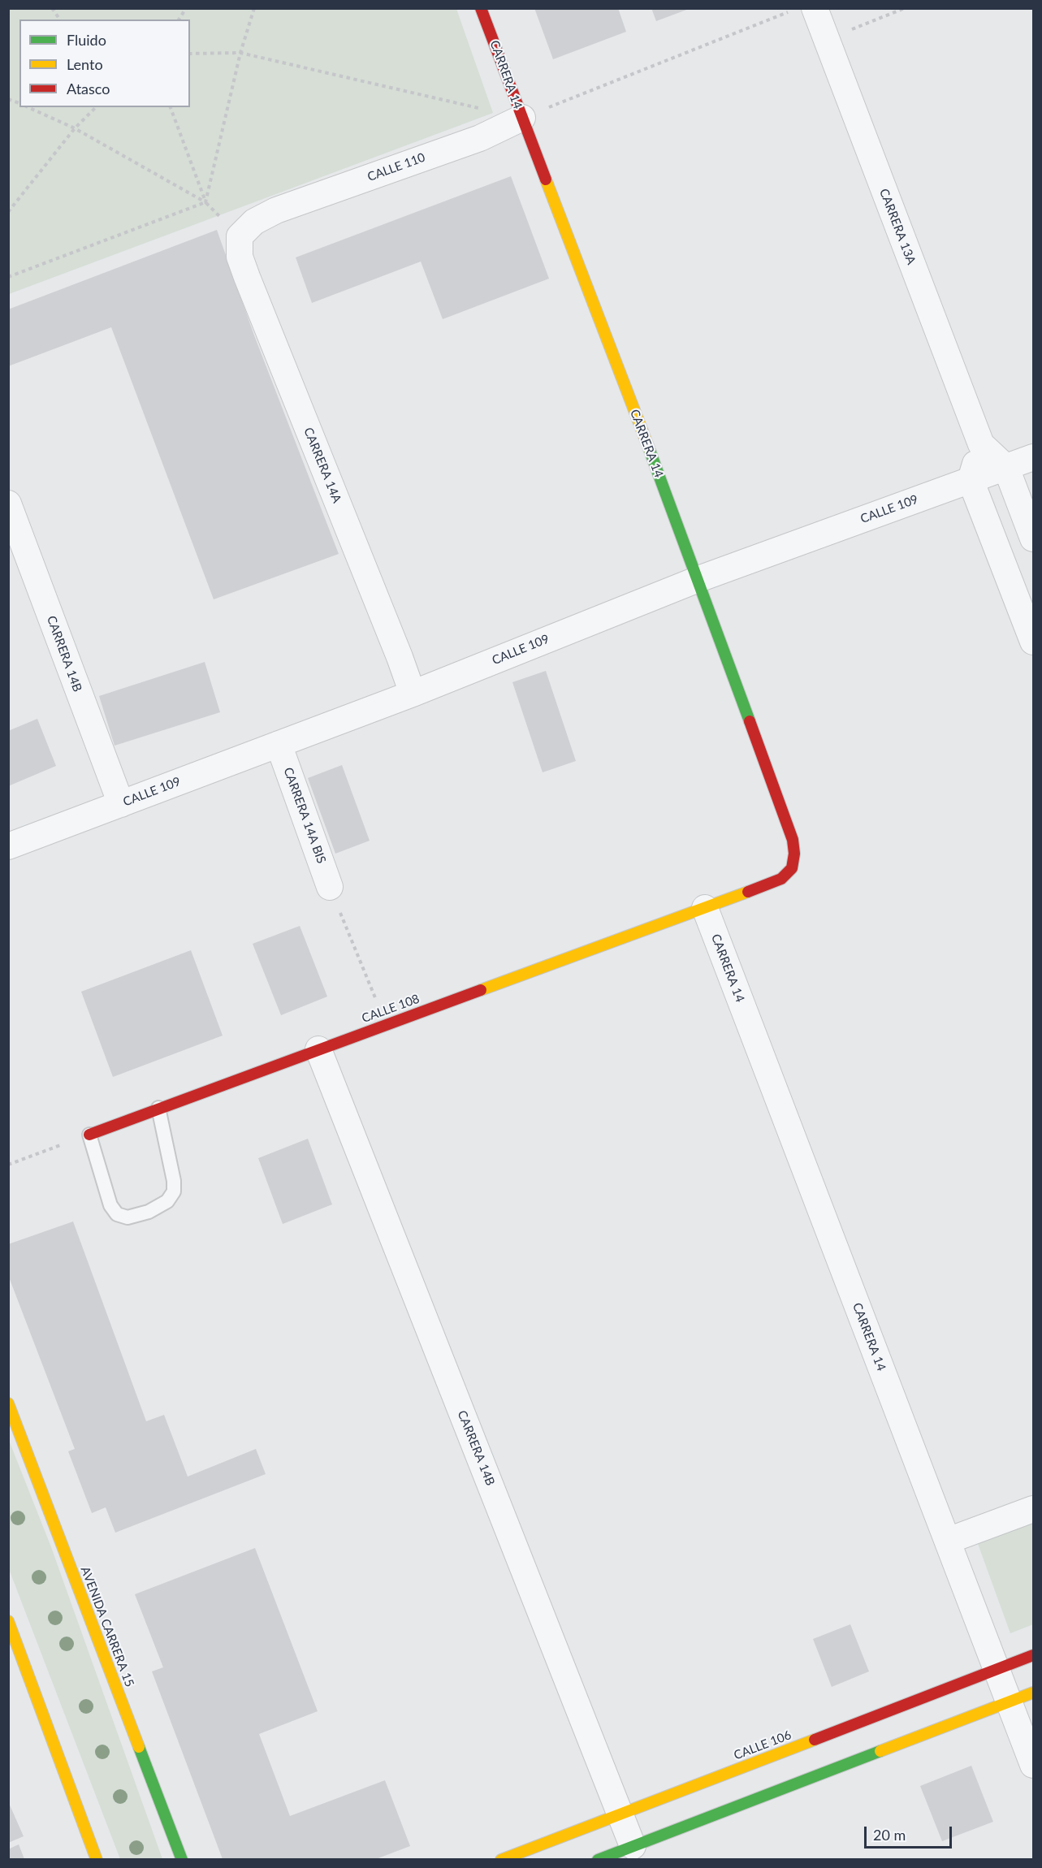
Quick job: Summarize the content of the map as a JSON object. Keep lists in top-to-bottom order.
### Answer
{
  "streets": {
    "main road": [
      "CARRERA 14",
      "CALLE 108",
      "AVENIDA CARRERA 15",
      "CALLE 106"
    ],
    "street": [
      "CALLE 110",
      "CARRERA 13A",
      "CARRERA 14A",
      "CALLE 109",
      "CARRERA 14B",
      "CARRERA 14A BIS"
    ]
  },
  "crossings": [
    ["CARRERA 14", "CALLE 110"],
    ["CARRERA 14", "CALLE 109"],
    ["CARRERA 14", "CALLE 108"],
    ["CARRERA 14", "CALLE 106"],
    ["CALLE 110", "CARRERA 14A"],
    ["CARRERA 13A", "CALLE 109"],
    ["CARRERA 14A", "CALLE 109"],
    ["CALLE 109", "CARRERA 14B"],
    ["CALLE 109", "CARRERA 14A BIS"],
    ["CARRERA 14B", "CALLE 108"],
    ["CARRERA 14B", "CALLE 106"]
  ],
  "legend": ["Fluido", "Lento", "Atasco"],
  "scale_bar": "20 m"
}
